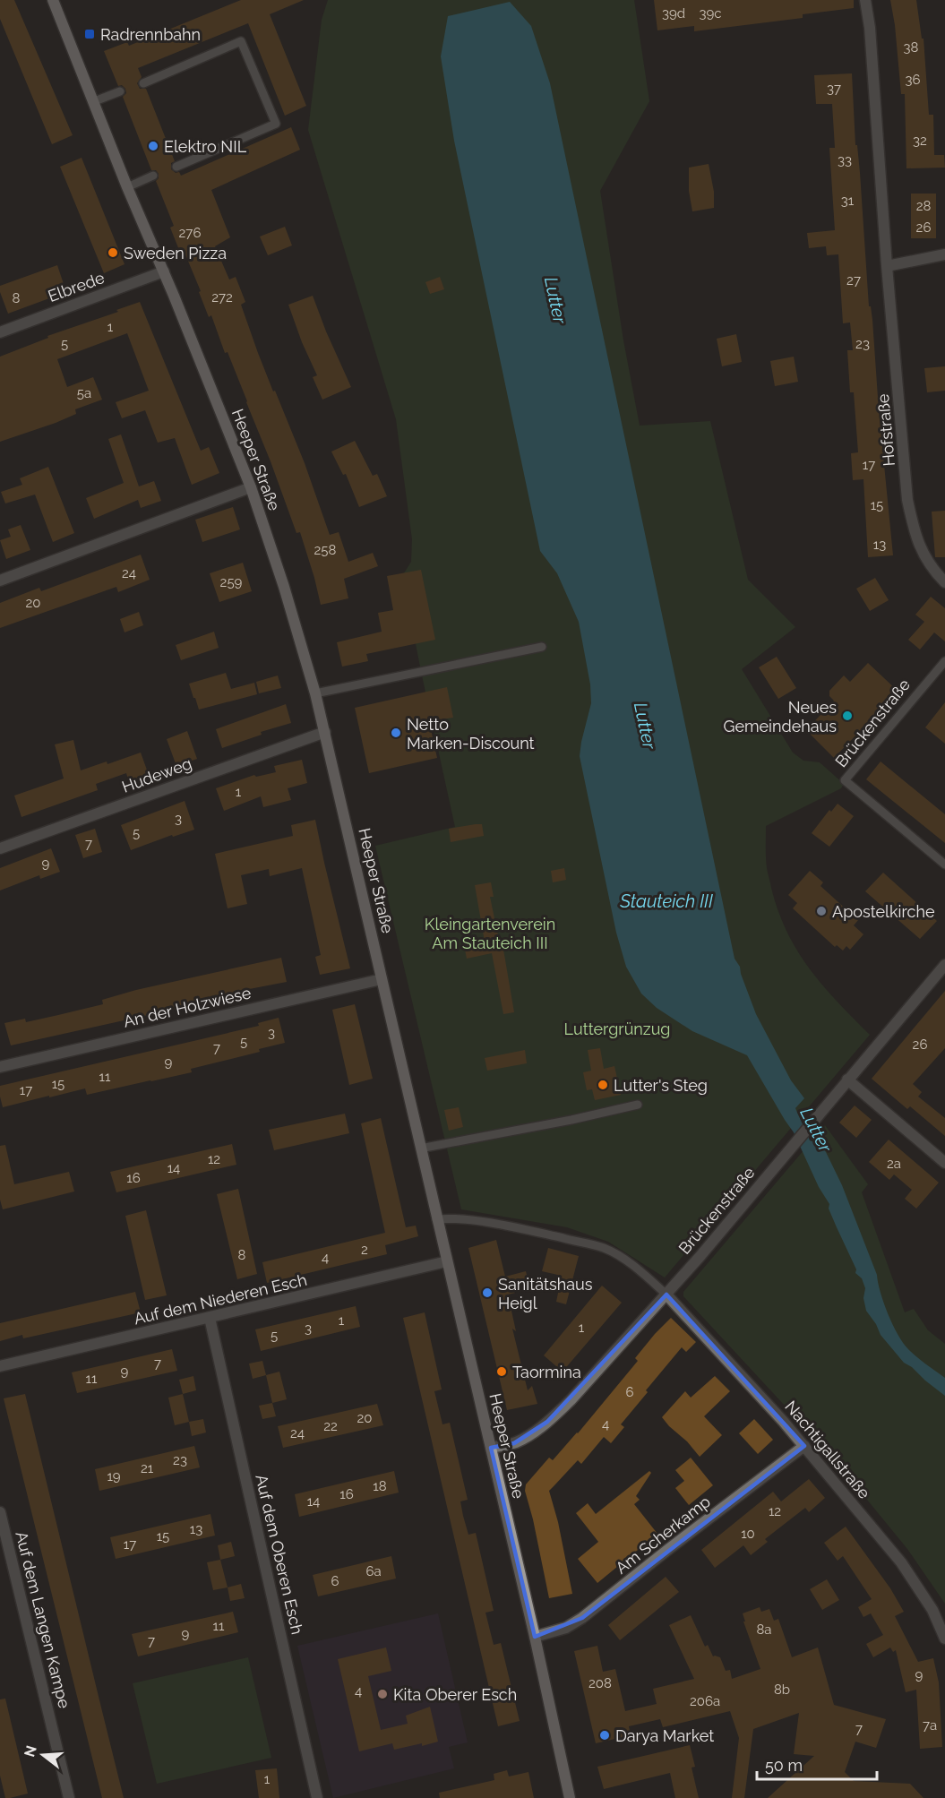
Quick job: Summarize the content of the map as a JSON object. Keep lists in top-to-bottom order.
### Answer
{
  "streets": {
    "main road": ["Heeper Straße"],
    "street": [
      "Elbrede",
      "Hofstraße",
      "Brückenstraße",
      "Hudeweg",
      "An der Holzwiese",
      "Auf dem Niederen Esch",
      "Nachtigallstraße",
      "Am Scherkamp",
      "Auf dem Oberen Esch",
      "Auf dem Langen Kampe"
    ]
  },
  "crossings": [
    ["Elbrede", "Heeper Straße"],
    ["Heeper Straße", "Brückenstraße"],
    ["Heeper Straße", "Hudeweg"],
    ["Heeper Straße", "An der Holzwiese"],
    ["Heeper Straße", "Auf dem Niederen Esch"],
    ["Heeper Straße", "Am Scherkamp"],
    ["Brückenstraße", "Nachtigallstraße"],
    ["Auf dem Niederen Esch", "Auf dem Oberen Esch"],
    ["Nachtigallstraße", "Am Scherkamp"]
  ],
  "water": ["Lutter", "Stauteich III"],
  "parks": ["Kleingartenverein Am Stauteich III", "Luttergrünzug"],
  "places": {
    "transit": ["Radrennbahn"],
    "other": [
      "Elektro NIL",
      "Sweden Pizza",
      "Neues Gemeindehaus",
      "Netto Marken-Discount",
      "Apostelkirche",
      "Lutter's Steg",
      "Sanitätshaus Heigl",
      "Taormina",
      "Kita Oberer Esch",
      "Darya Market"
    ]
  },
  "house_numbers": [
    "39d",
    "39c",
    "38",
    "36",
    "37",
    "32",
    "33",
    "31",
    "28",
    "26",
    "276",
    "27",
    "272",
    "8",
    "1",
    "5",
    "23",
    "5a",
    "17",
    "15",
    "13",
    "258",
    "24",
    "259",
    "20",
    "1",
    "3",
    "5",
    "7",
    "9",
    "3",
    "5",
    "26",
    "7",
    "9",
    "11",
    "15",
    "17",
    "12",
    "2a",
    "14",
    "16",
    "2",
    "8",
    "4",
    "1",
    "1",
    "3",
    "5",
    "7",
    "9",
    "11",
    "6",
    "20",
    "4",
    "22",
    "24",
    "23",
    "21",
    "19",
    "18",
    "16",
    "14",
    "12",
    "13",
    "10",
    "15",
    "17",
    "6a",
    "6",
    "11",
    "8a",
    "9",
    "7",
    "9",
    "208",
    "8b",
    "4",
    "206a",
    "7a",
    "7",
    "1"
  ],
  "scale_bar": "50 m",
  "north": "left"
}
